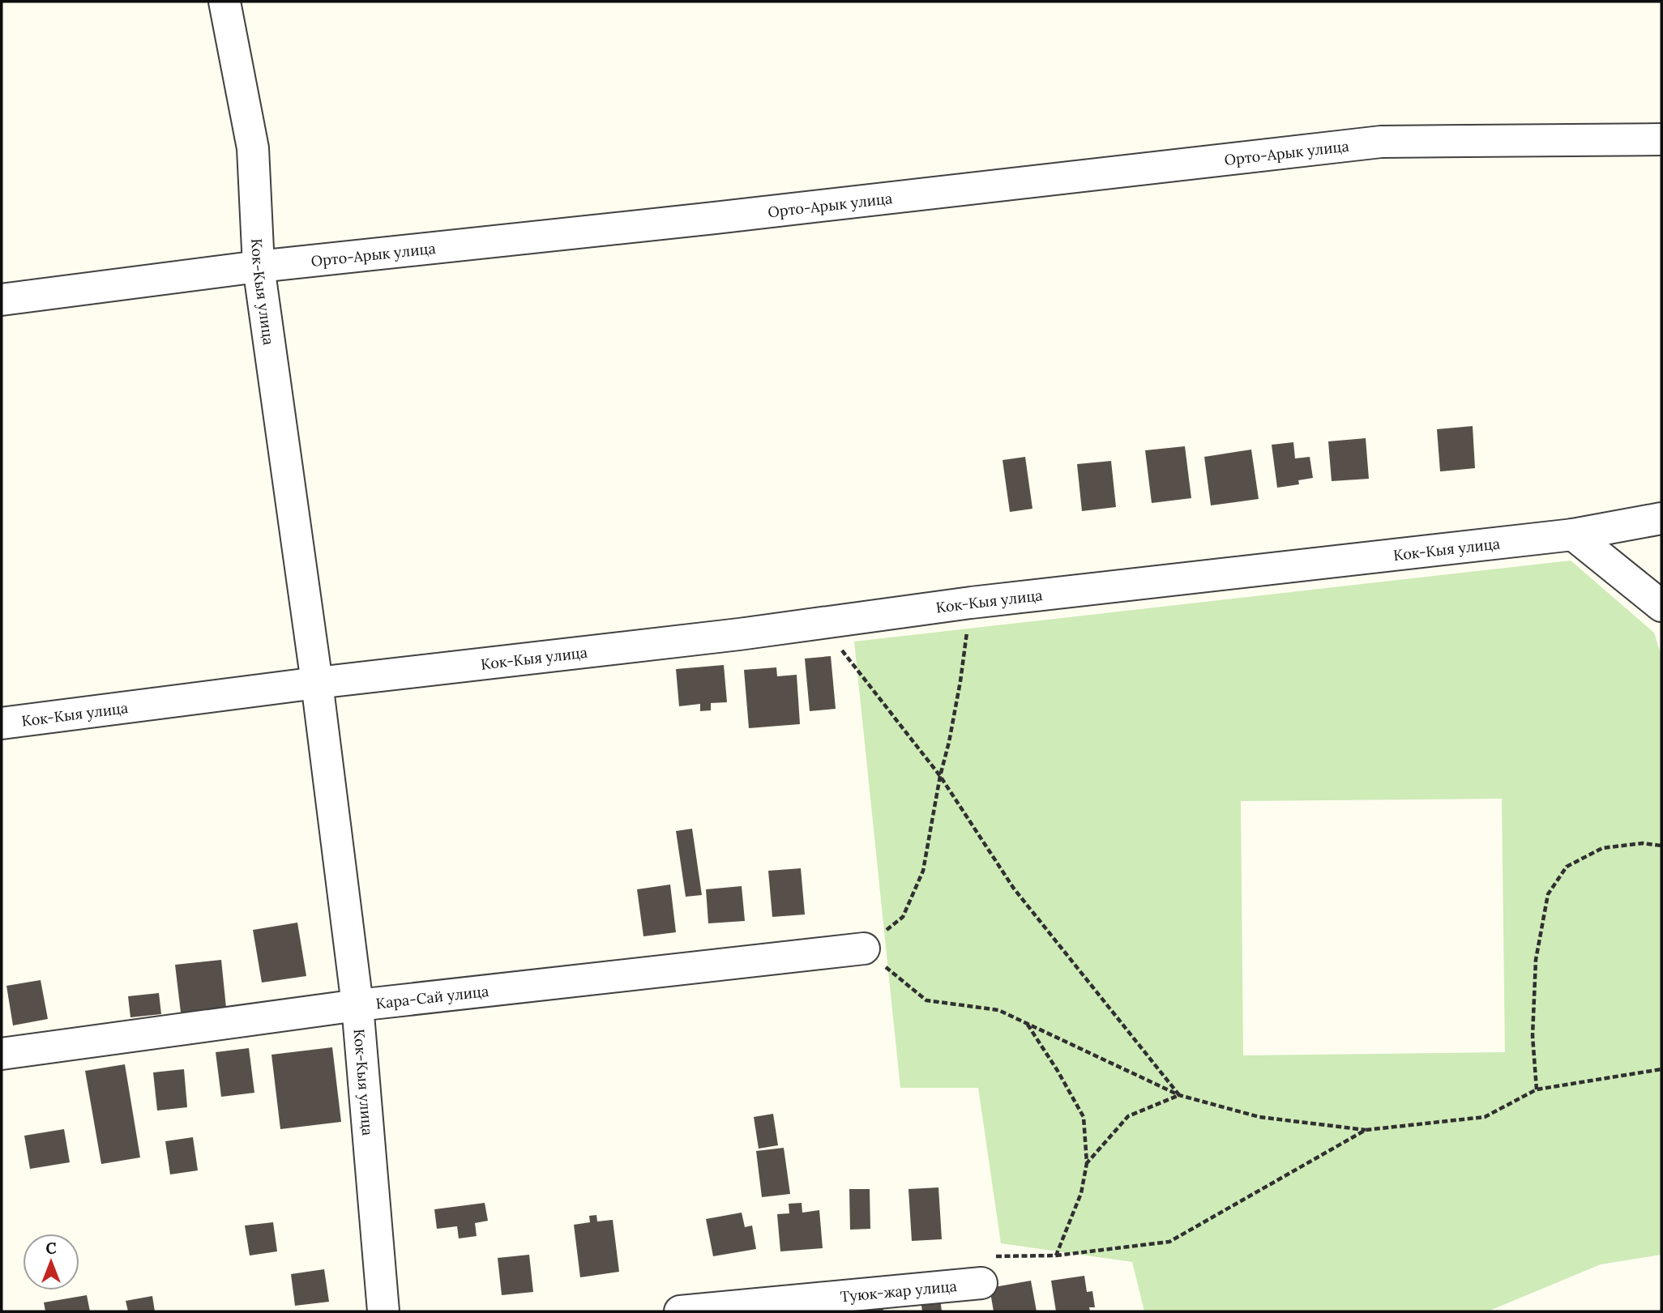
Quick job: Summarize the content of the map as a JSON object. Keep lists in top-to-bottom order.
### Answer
{
  "streets": {
    "street": [
      "Орто-Арык улица",
      "Кок-Кыя улица",
      "Кара-Сай улица",
      "Туюк-жар улица"
    ]
  },
  "crossings": [
    ["Орто-Арык улица", "Кок-Кыя улица"],
    ["Кок-Кыя улица", "Кара-Сай улица"]
  ],
  "north": "top"
}
